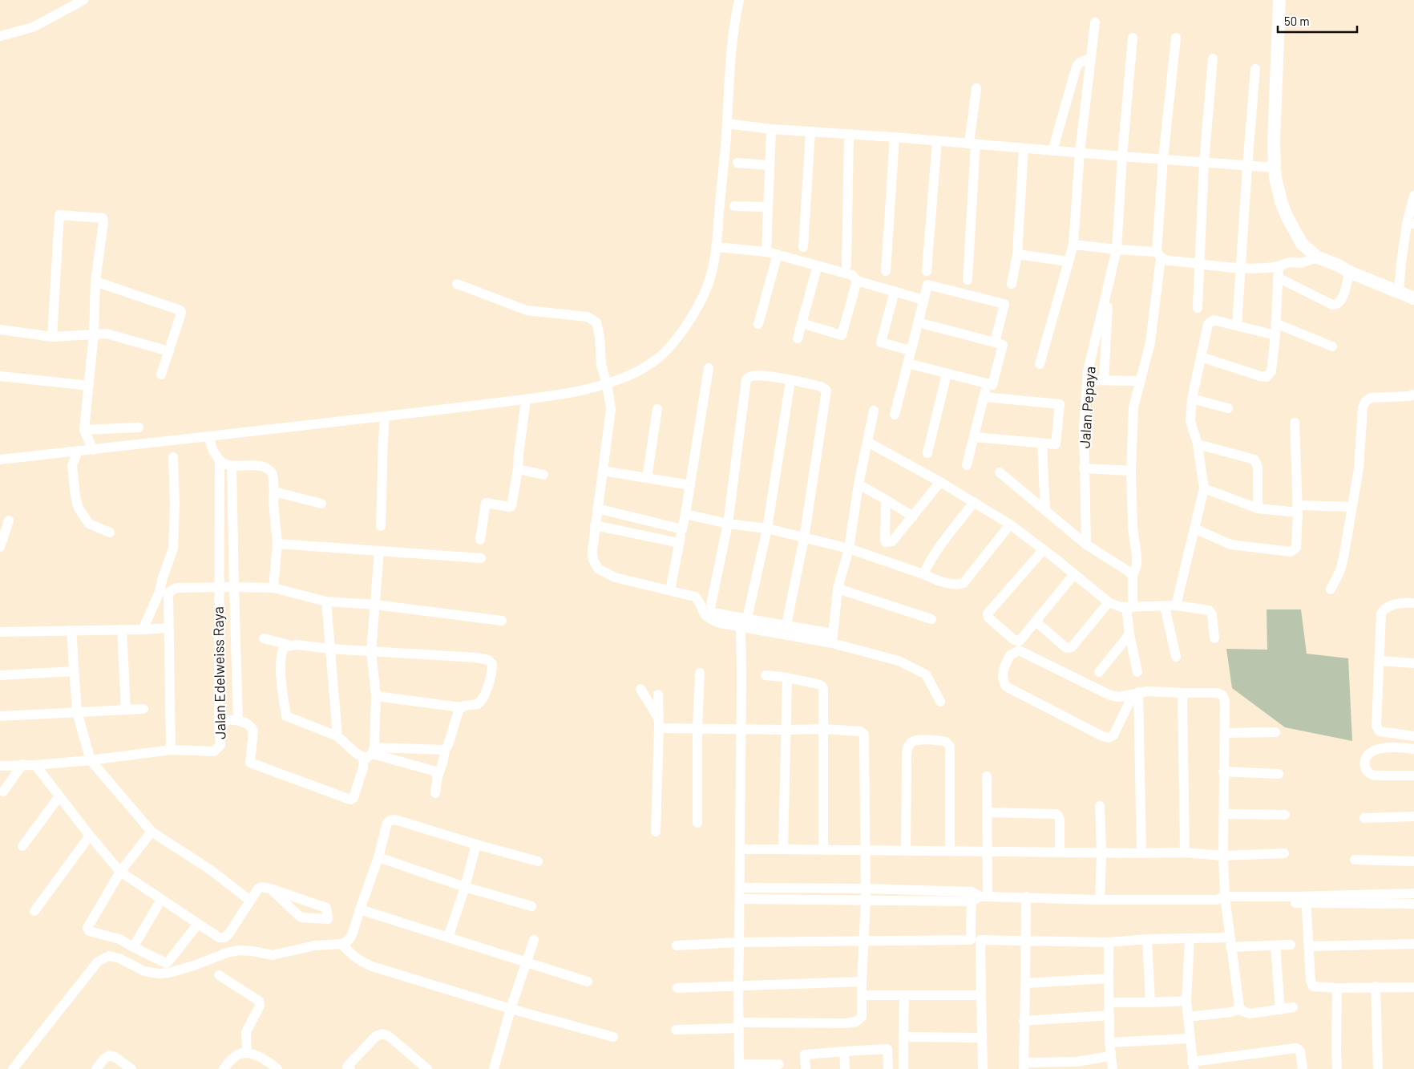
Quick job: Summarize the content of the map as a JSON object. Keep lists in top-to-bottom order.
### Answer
{
  "streets": {
    "street": ["Jalan Pepaya", "Jalan Edelweiss Raya"]
  },
  "scale_bar": "50 m"
}
